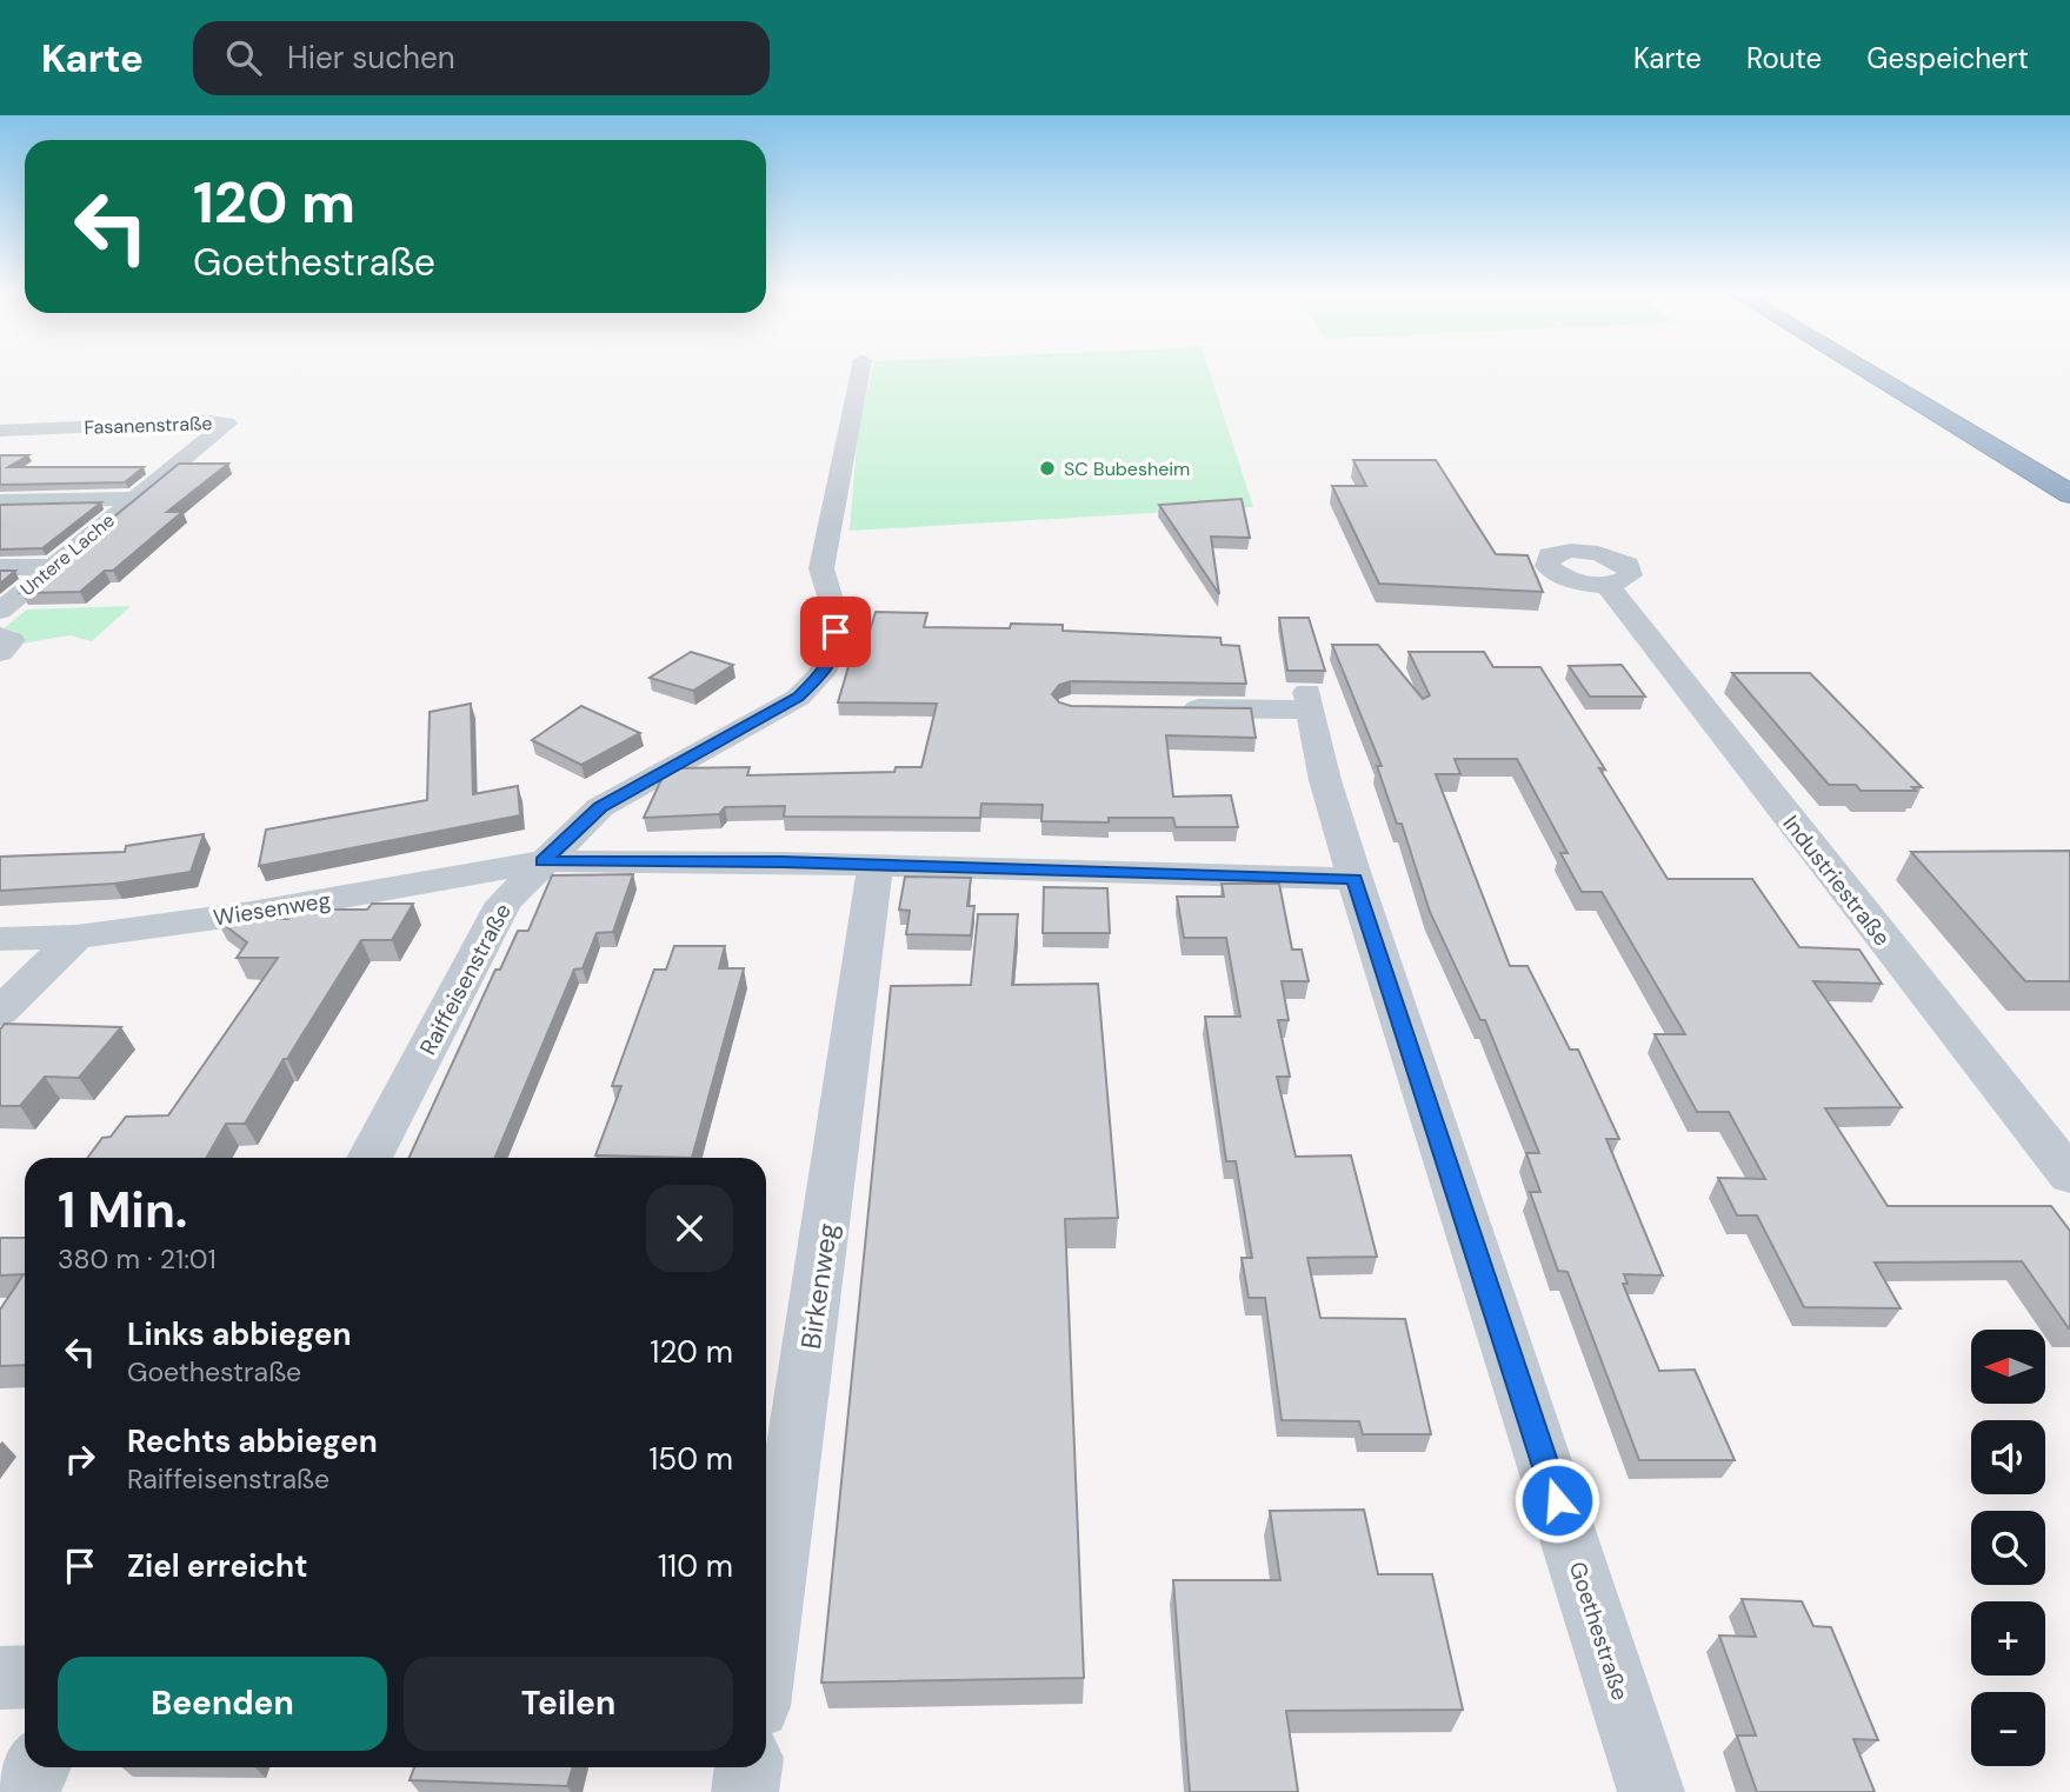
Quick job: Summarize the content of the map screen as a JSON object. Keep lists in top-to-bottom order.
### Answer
{
  "streets": {
    "street": [
      "Fasanenstraße",
      "Untere Lache",
      "Industriestraße",
      "Wiesenweg",
      "Raiffeisenstraße",
      "Birkenweg",
      "Goethestraße"
    ]
  },
  "crossings": [
    ["Fasanenstraße", "Untere Lache"],
    ["Wiesenweg", "Raiffeisenstraße"]
  ],
  "places": ["SC Bubesheim"],
  "north": "left",
  "page": {
    "header": "Karte",
    "search": "Hier suchen",
    "nav": ["Karte", "Route", "Gespeichert"],
    "turn": ["120 m", "Goethestraße"],
    "heading": ["1 Min.", "380 m · 21:01"],
    "list": [
      {
        "name": "Links abbiegen",
        "note": "Goethestraße",
        "value": "120 m"
      },
      {
        "name": "Rechts abbiegen",
        "note": "Raiffeisenstraße",
        "value": "150 m"
      },
      {
        "name": "Ziel erreicht",
        "value": "110 m"
      }
    ],
    "map_buttons": ["+", "−"],
    "buttons": ["Beenden", "Teilen"]
  }
}
